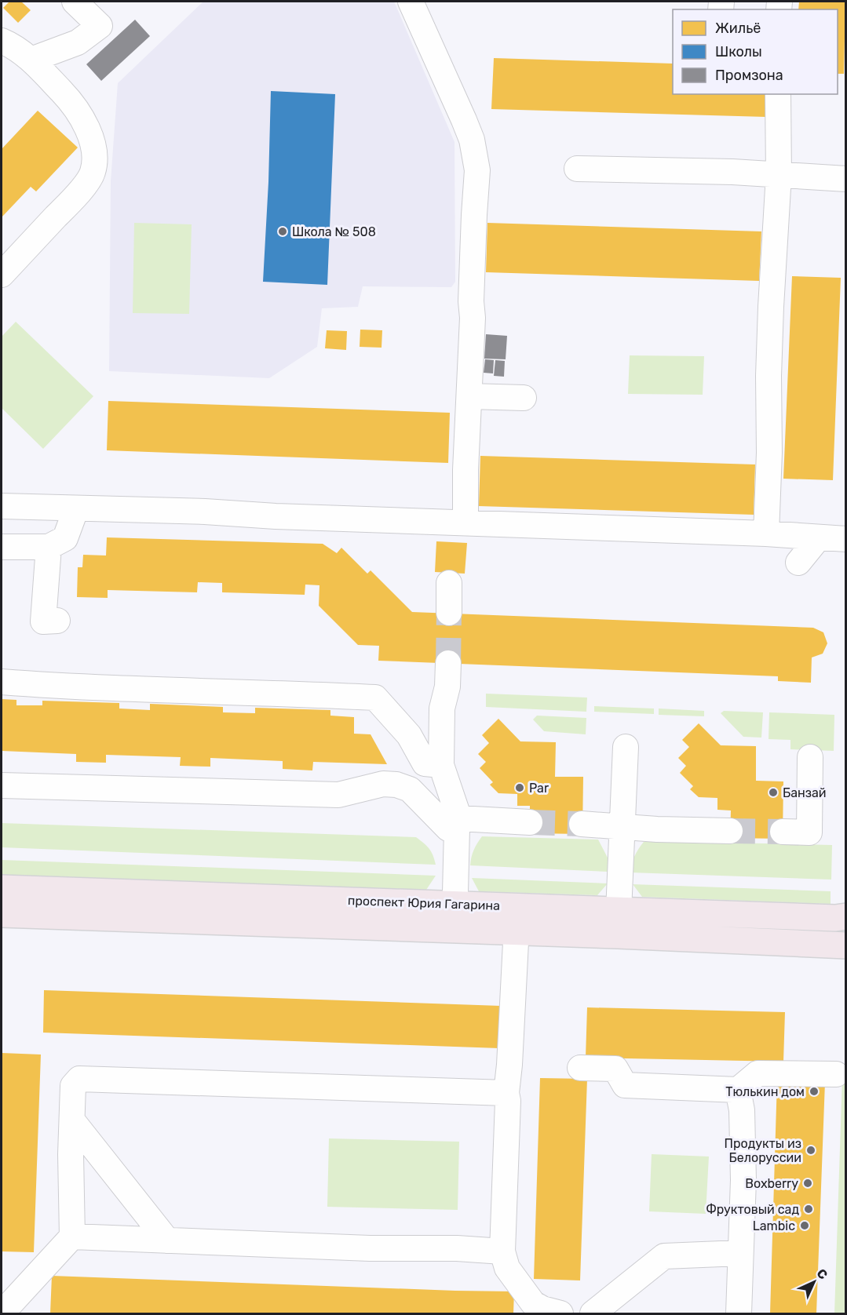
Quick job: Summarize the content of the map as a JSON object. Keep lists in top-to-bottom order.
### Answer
{
  "streets": {
    "main road": ["проспект Юрия Гагарина"]
  },
  "places": [
    "Школа № 508",
    "Par",
    "Банзай",
    "Тюлькин дом",
    "Продукты из Белоруссии",
    "Boxberry",
    "Фруктовый сад",
    "Lambic"
  ],
  "legend": ["Жильё", "Школы", "Промзона"],
  "north": "top right"
}
